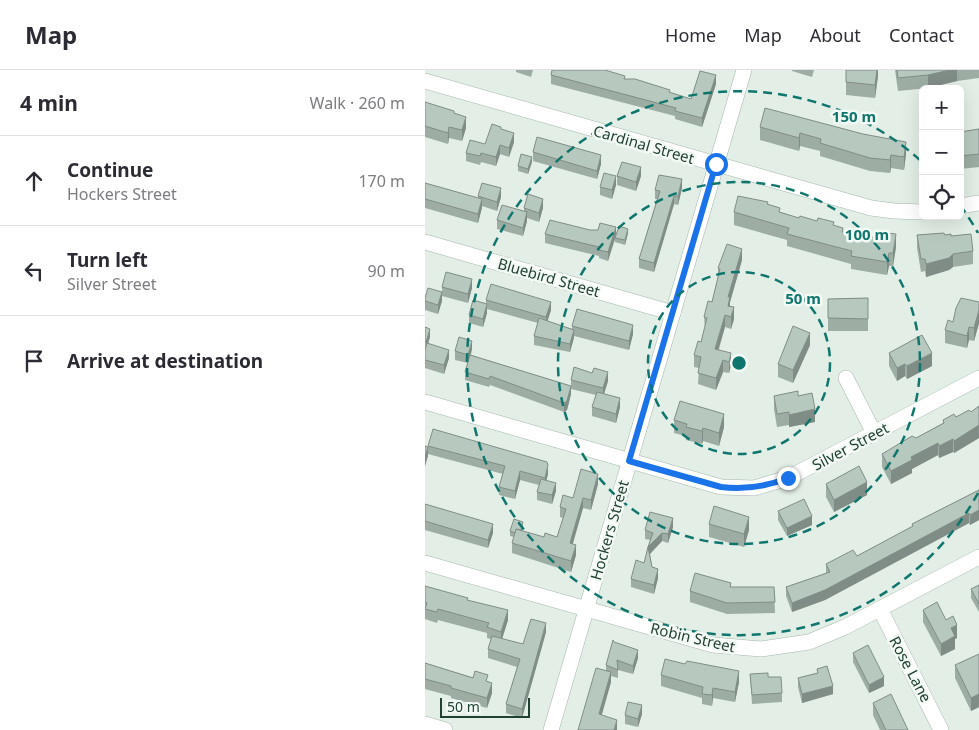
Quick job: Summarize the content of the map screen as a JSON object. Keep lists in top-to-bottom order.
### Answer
{
  "streets": {
    "street": [
      "Cardinal Street",
      "Bluebird Street",
      "Silver Street",
      "Hockers Street",
      "Robin Street",
      "Rose Lane"
    ]
  },
  "crossings": [
    ["Cardinal Street", "Hockers Street"],
    ["Bluebird Street", "Hockers Street"],
    ["Silver Street", "Hockers Street"],
    ["Hockers Street", "Robin Street"],
    ["Robin Street", "Rose Lane"]
  ],
  "scale_bar": "50 m",
  "page": {
    "header": "Map",
    "nav": [
      "Home",
      "Map",
      "About",
      "Contact"
    ],
    "heading": ["4 min", "Walk · 260 m"],
    "map_buttons": ["+", "−"],
    "list": [
      ["Continue", "Hockers Street", "170 m"],
      ["Turn left", "Silver Street", "90 m"],
      "Arrive at destination"
    ],
    "scale": "50 m"
  },
  "rings": ["150 m", "100 m", "50 m"]
}
